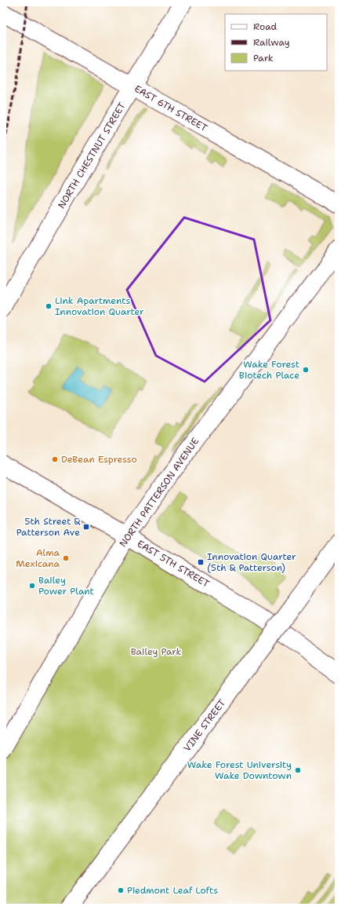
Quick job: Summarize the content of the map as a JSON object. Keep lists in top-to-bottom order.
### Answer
{
  "streets": {
    "street": [
      "EAST 6TH STREET",
      "NORTH CHESTNUT STREET",
      "NORTH PATTERSON AVENUE",
      "EAST 5TH STREET",
      "VINE STREET"
    ]
  },
  "crossings": [
    ["EAST 6TH STREET", "NORTH CHESTNUT STREET"],
    ["NORTH PATTERSON AVENUE", "EAST 5TH STREET"]
  ],
  "parks": ["Bailey Park"],
  "places": {
    "other": [
      "Link Apartments Innovation Quarter",
      "Wake Forest Biotech Place",
      "DeBean Espresso",
      "Alma Mexicana",
      "Bailey Power Plant",
      "Wake Forest University Wake Downtown",
      "Piedmont Leaf Lofts"
    ],
    "transit": ["5th Street & Patterson Ave", "Innovation Quarter (5th & Patterson)"]
  },
  "legend": ["Road", "Railway", "Park"]
}
